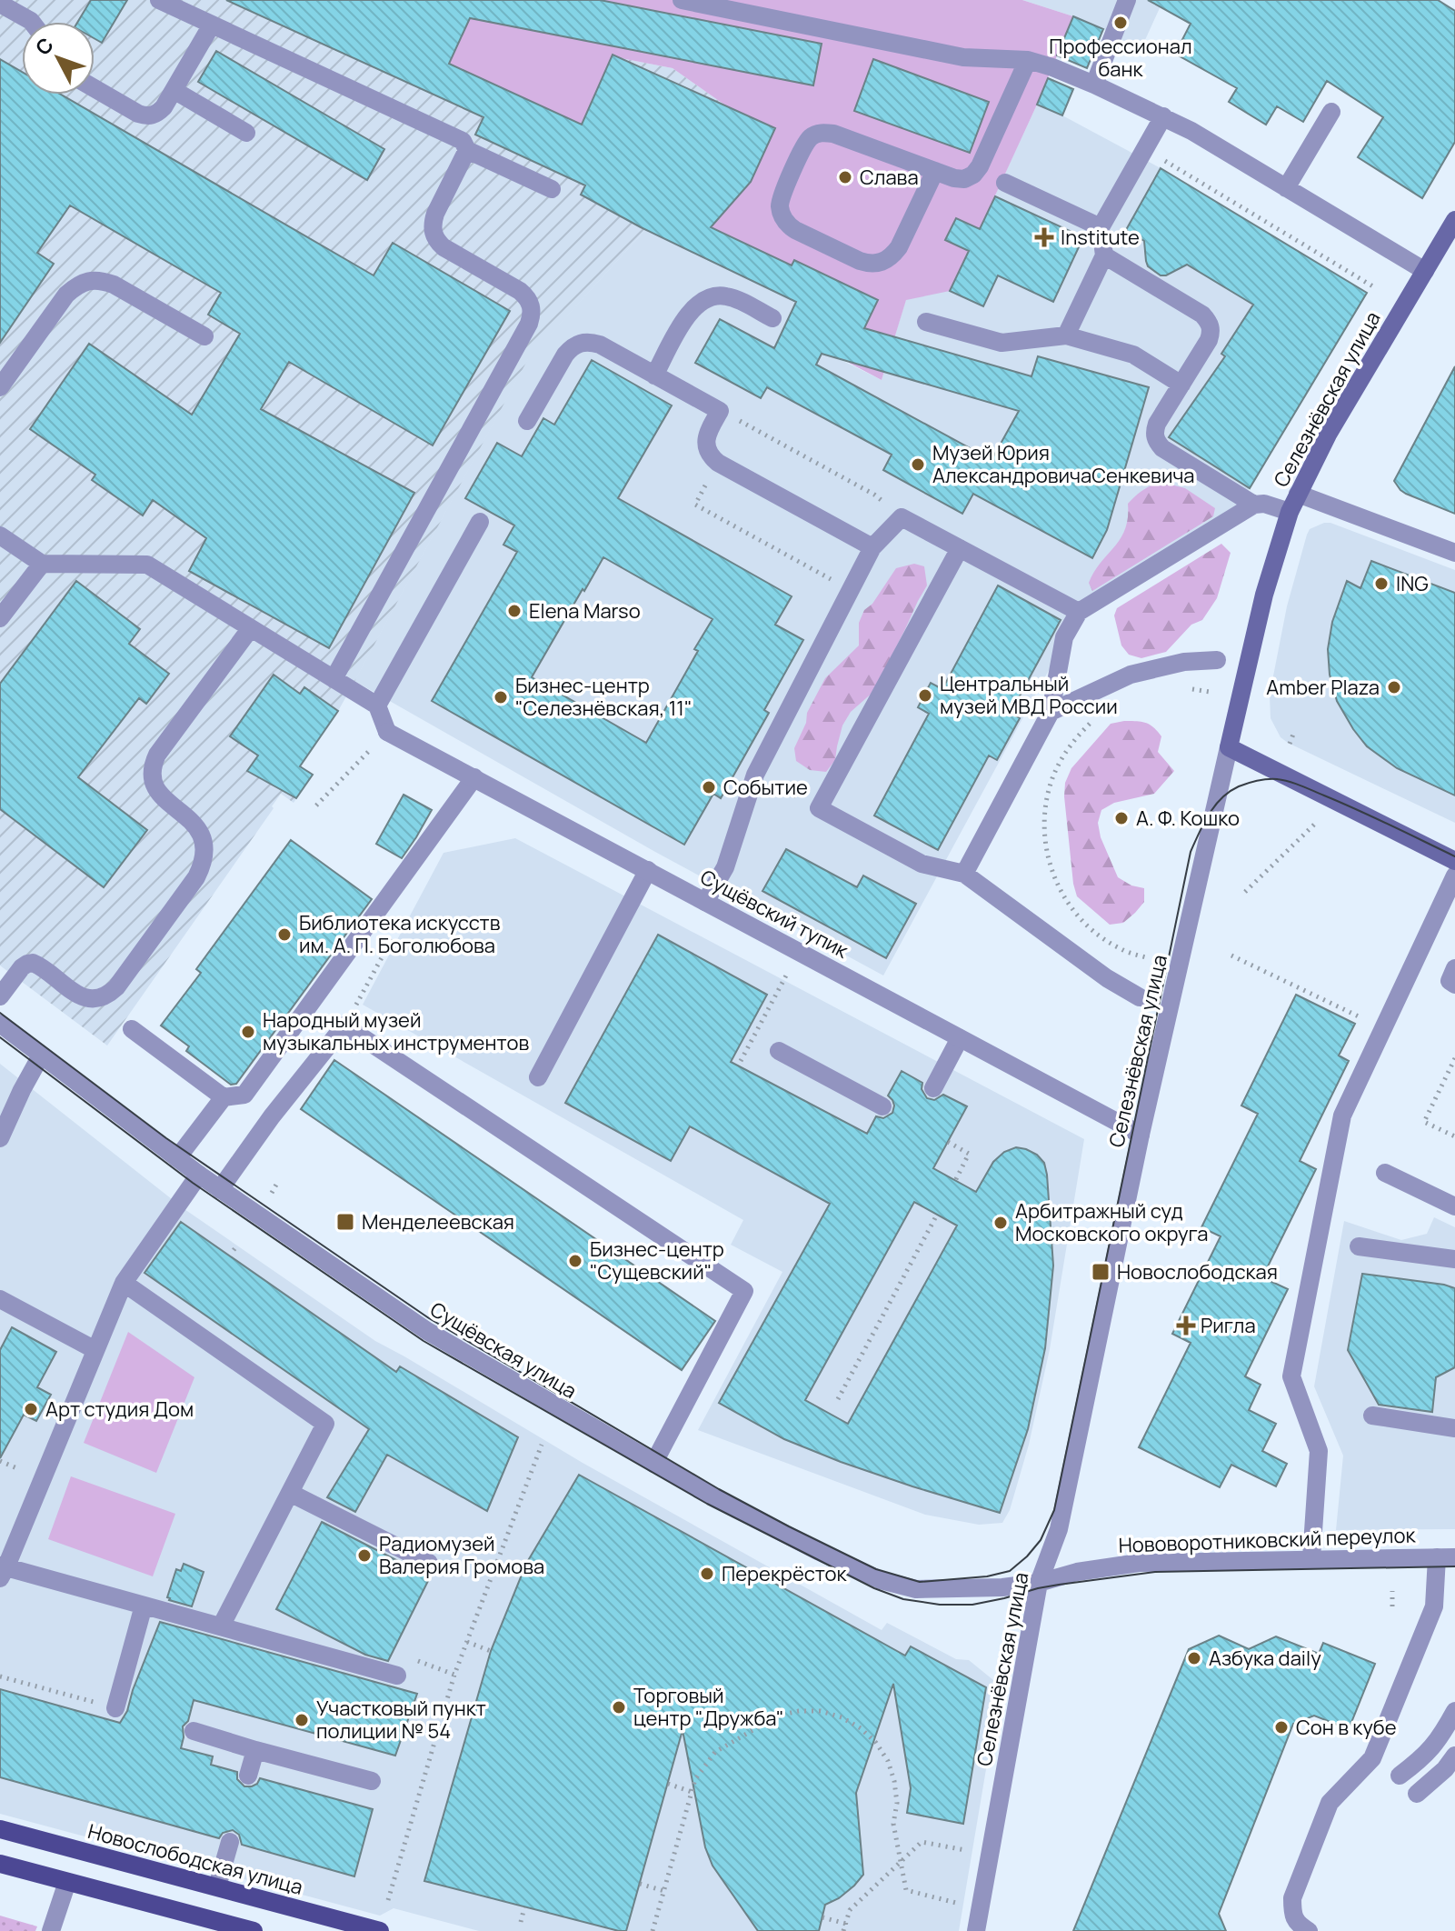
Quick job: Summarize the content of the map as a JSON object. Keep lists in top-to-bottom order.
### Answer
{
  "streets": {
    "main road": ["Селезнёвская улица", "Новослободская улица"],
    "street": ["Сущёвский тупик", "Сущёвская улица", "Нововоротниковский переулок"]
  },
  "crossings": [
    ["Селезнёвская улица", "Сущёвский тупик"],
    ["Селезнёвская улица", "Сущёвская улица"],
    ["Селезнёвская улица", "Нововоротниковский переулок"],
    ["Сущёвская улица", "Нововоротниковский переулок"]
  ],
  "places": {
    "other": [
      "Профессионал банк",
      "Слава",
      "Музей Юрия АлександровичаСенкевича",
      "ING",
      "Elena Marso",
      "Amber Plaza",
      "Центральный музей МВД России",
      "Бизнес-центр \"Селезнёвская, 11\"",
      "Событие",
      "А. Ф. Кошко",
      "Библиотека искусств им. А. П. Боголюбова",
      "Народный музей музыкальных инструментов",
      "Арбитражный суд Московского округа",
      "Бизнес-центр \"Сущевский\"",
      "Арт студия Дом",
      "Радиомузей Валерия Громова",
      "Перекрёсток",
      "Азбука daily",
      "Торговый центр \"Дружба\"",
      "Участковый пункт полиции № 54",
      "Сон в кубе"
    ],
    "health": ["Institute", "Ригла"],
    "transit": ["Менделеевская", "Новослободская"]
  },
  "north": "top left"
}
